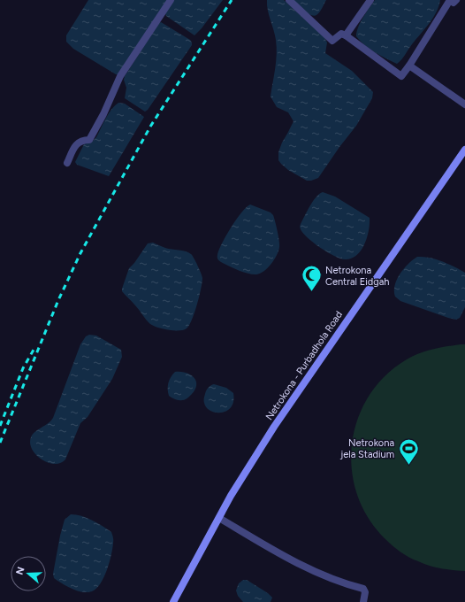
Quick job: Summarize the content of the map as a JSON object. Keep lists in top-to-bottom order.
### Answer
{
  "streets": {
    "main road": ["Netrokona - Purbadhola Road"]
  },
  "places": {
    "mosque": ["Netrokona Central Eidgah"],
    "sports": ["Netrokona jela Stadium"]
  },
  "north": "left"
}
